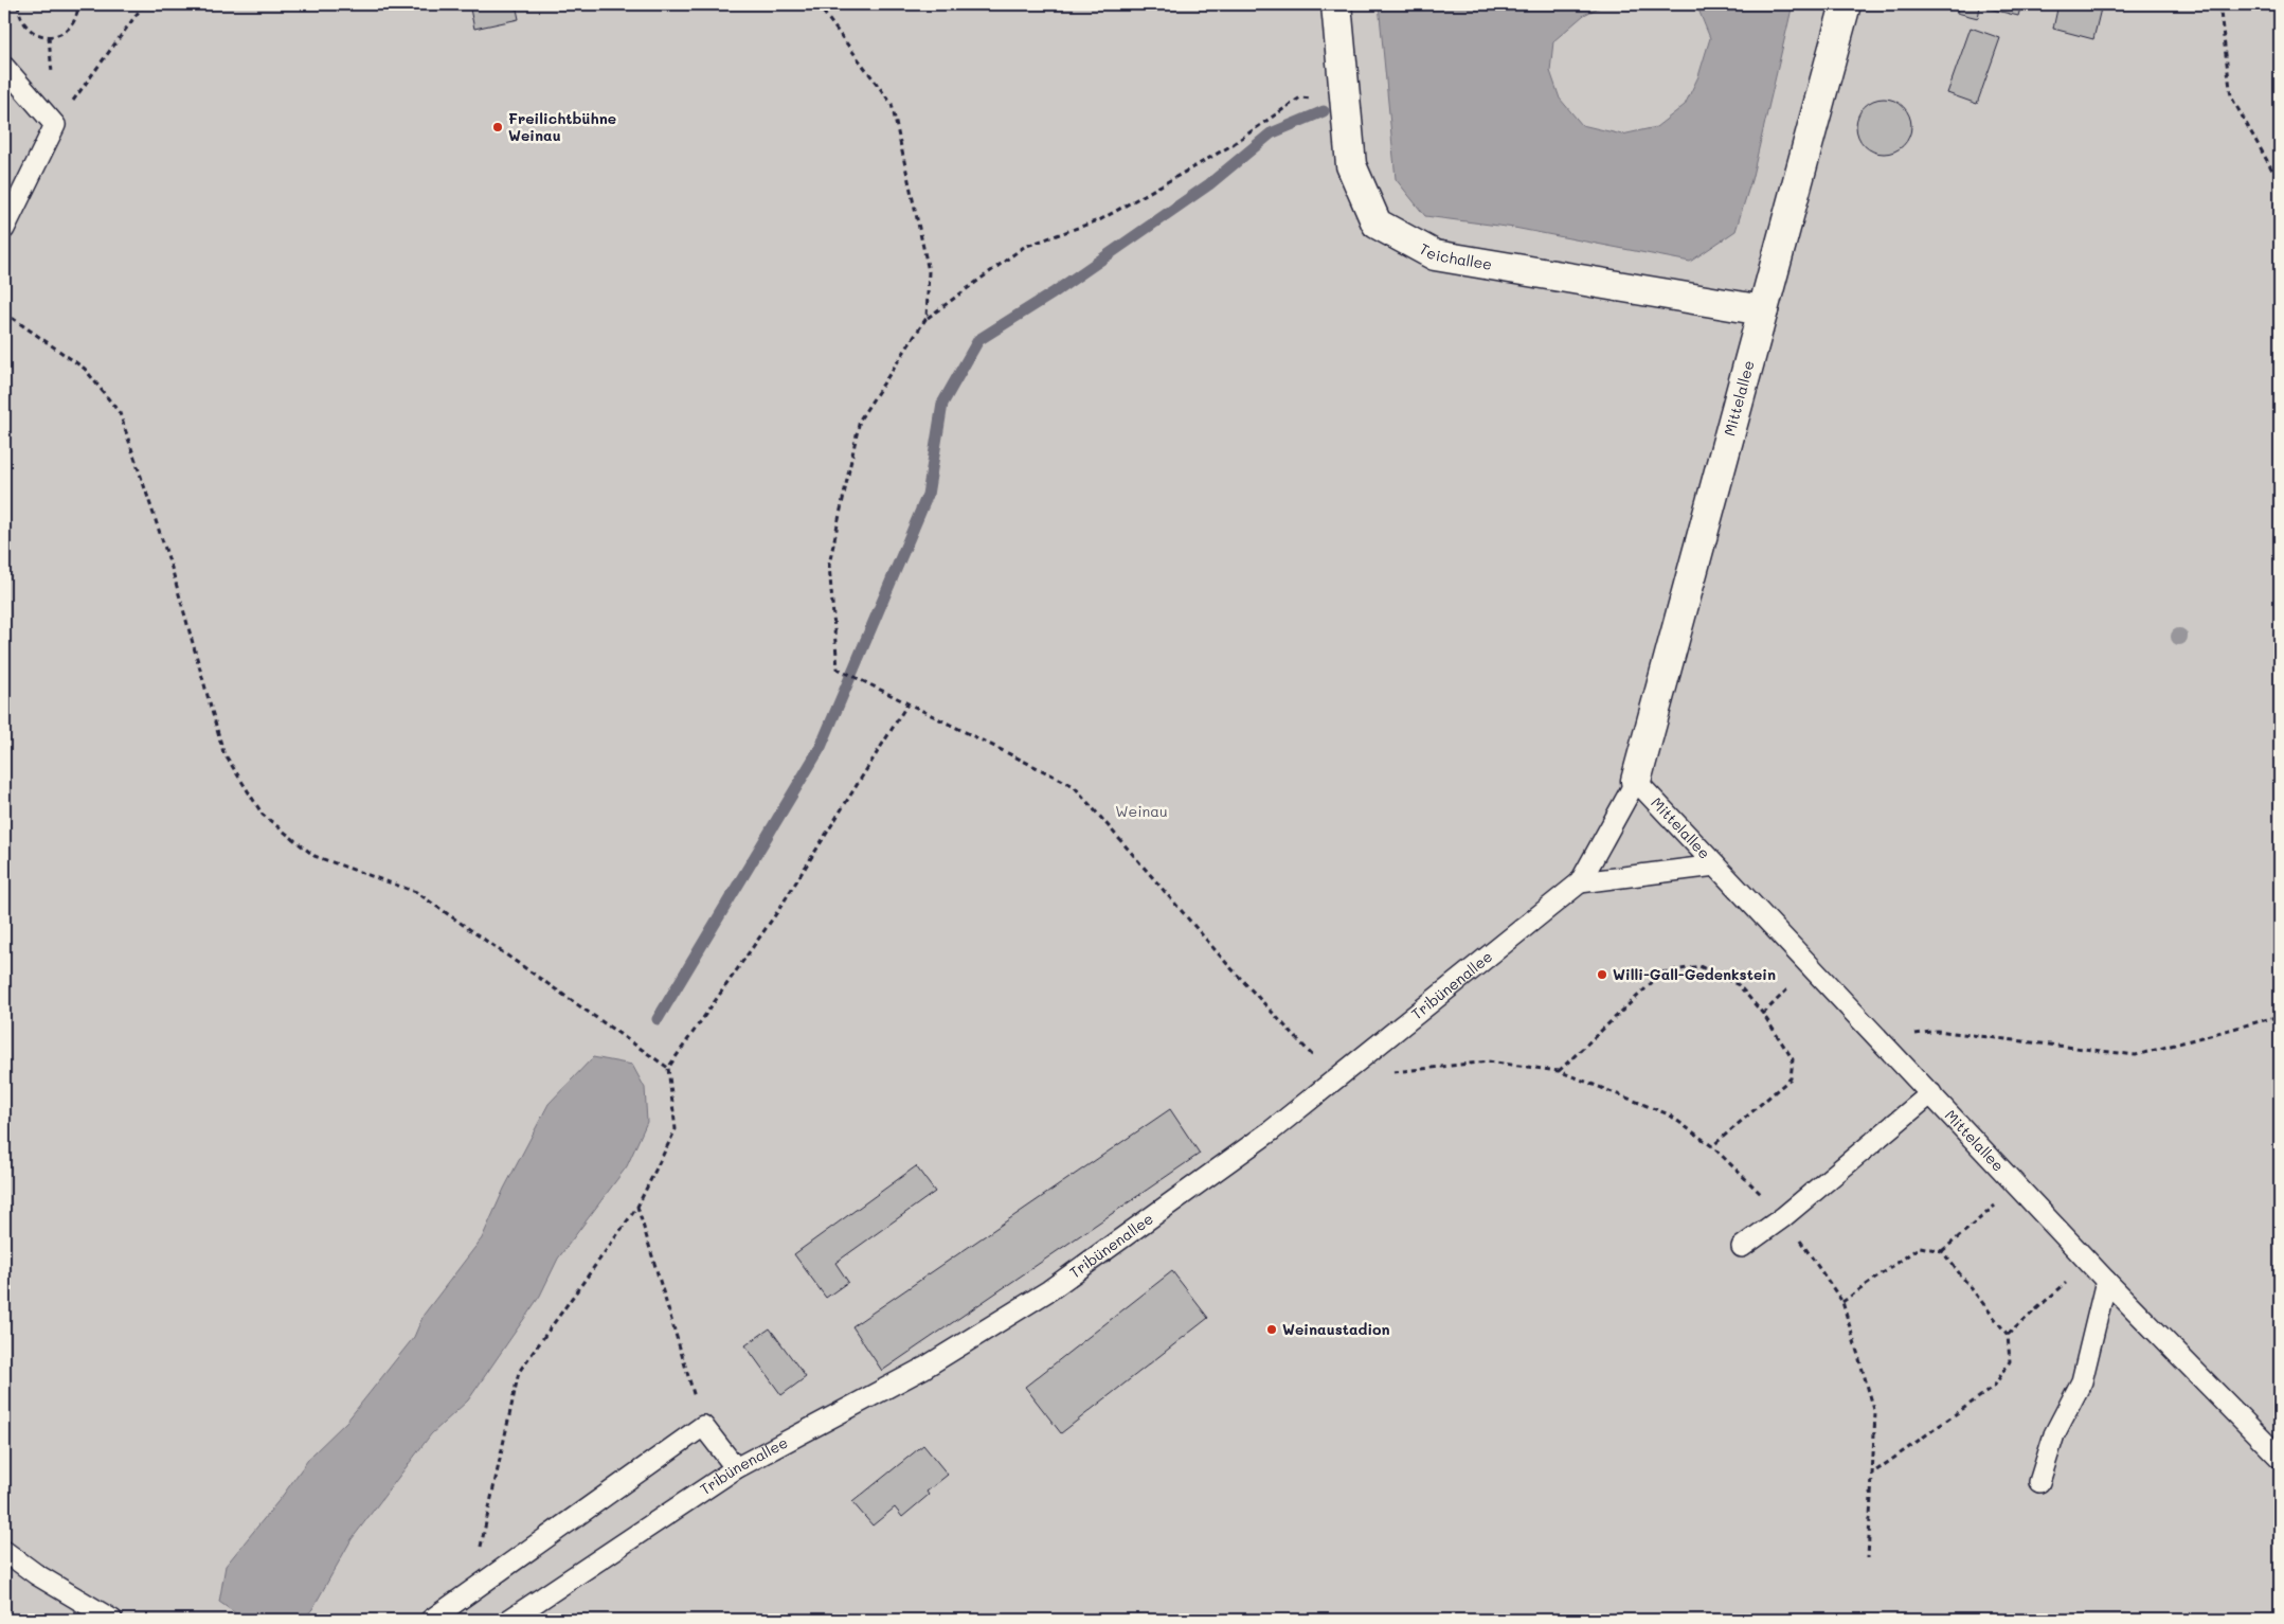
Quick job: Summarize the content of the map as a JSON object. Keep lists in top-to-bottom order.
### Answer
{
  "streets": {
    "street": ["Teichallee", "Mittelallee"],
    "lane": ["Tribünenallee"]
  },
  "crossings": [
    ["Teichallee", "Mittelallee"],
    ["Mittelallee", "Tribünenallee"]
  ],
  "parks": ["Weinau"],
  "places": ["Freilichtbühne Weinau", "Willi-Gall-Gedenkstein", "Weinaustadion"]
}
